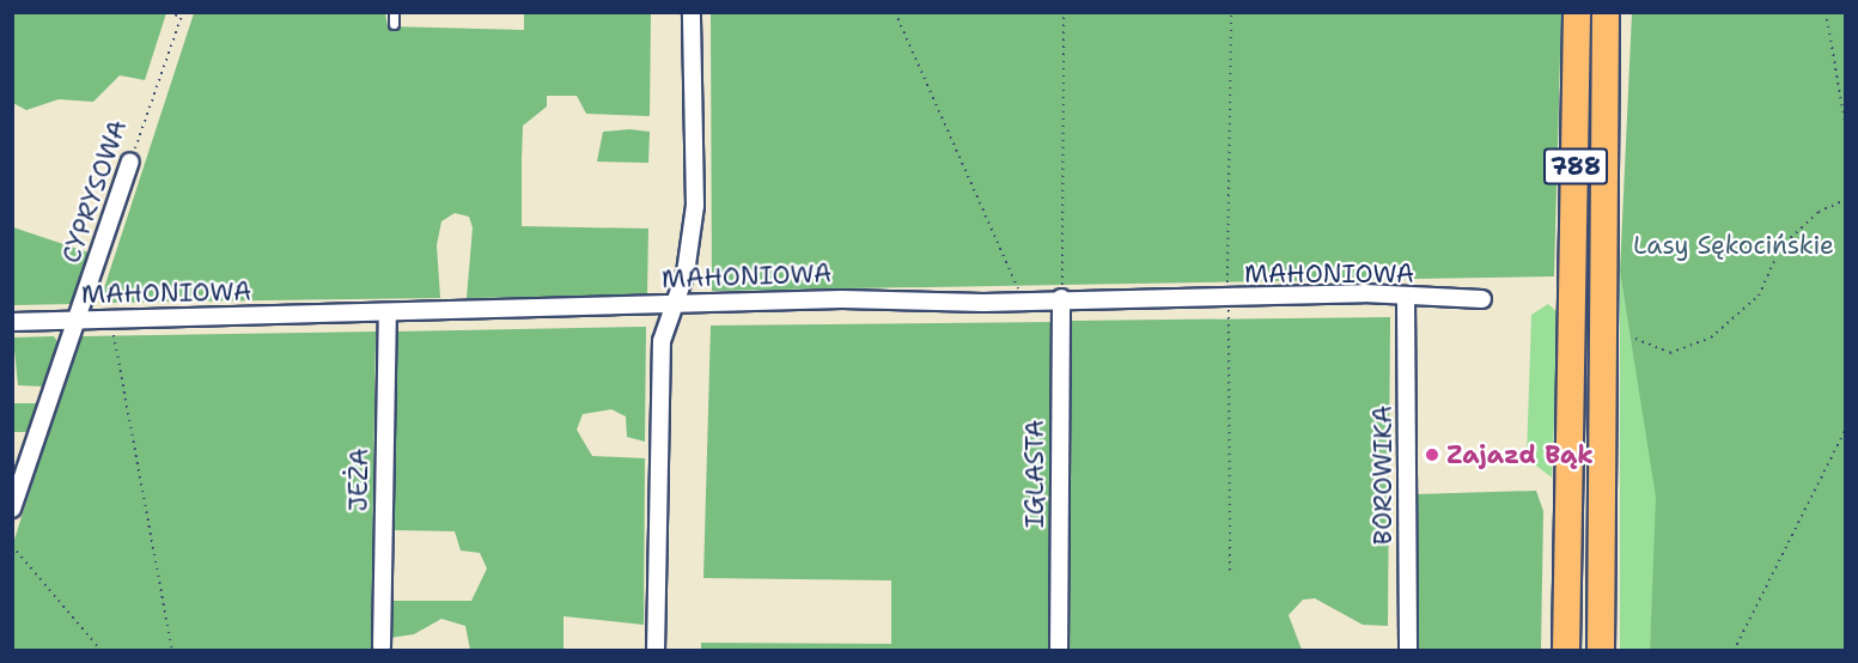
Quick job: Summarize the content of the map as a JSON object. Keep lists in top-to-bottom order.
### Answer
{
  "streets": {
    "main road": ["788"],
    "street": [
      "CYPRYSOWA",
      "MAHONIOWA",
      "IGLASTA",
      "BOROWIKA",
      "JEŻA"
    ]
  },
  "crossings": [
    ["CYPRYSOWA", "MAHONIOWA"],
    ["MAHONIOWA", "IGLASTA"],
    ["MAHONIOWA", "BOROWIKA"],
    ["MAHONIOWA", "JEŻA"]
  ],
  "parks": ["Lasy Sękocińskie"],
  "places": ["Zajazd Bąk"]
}
